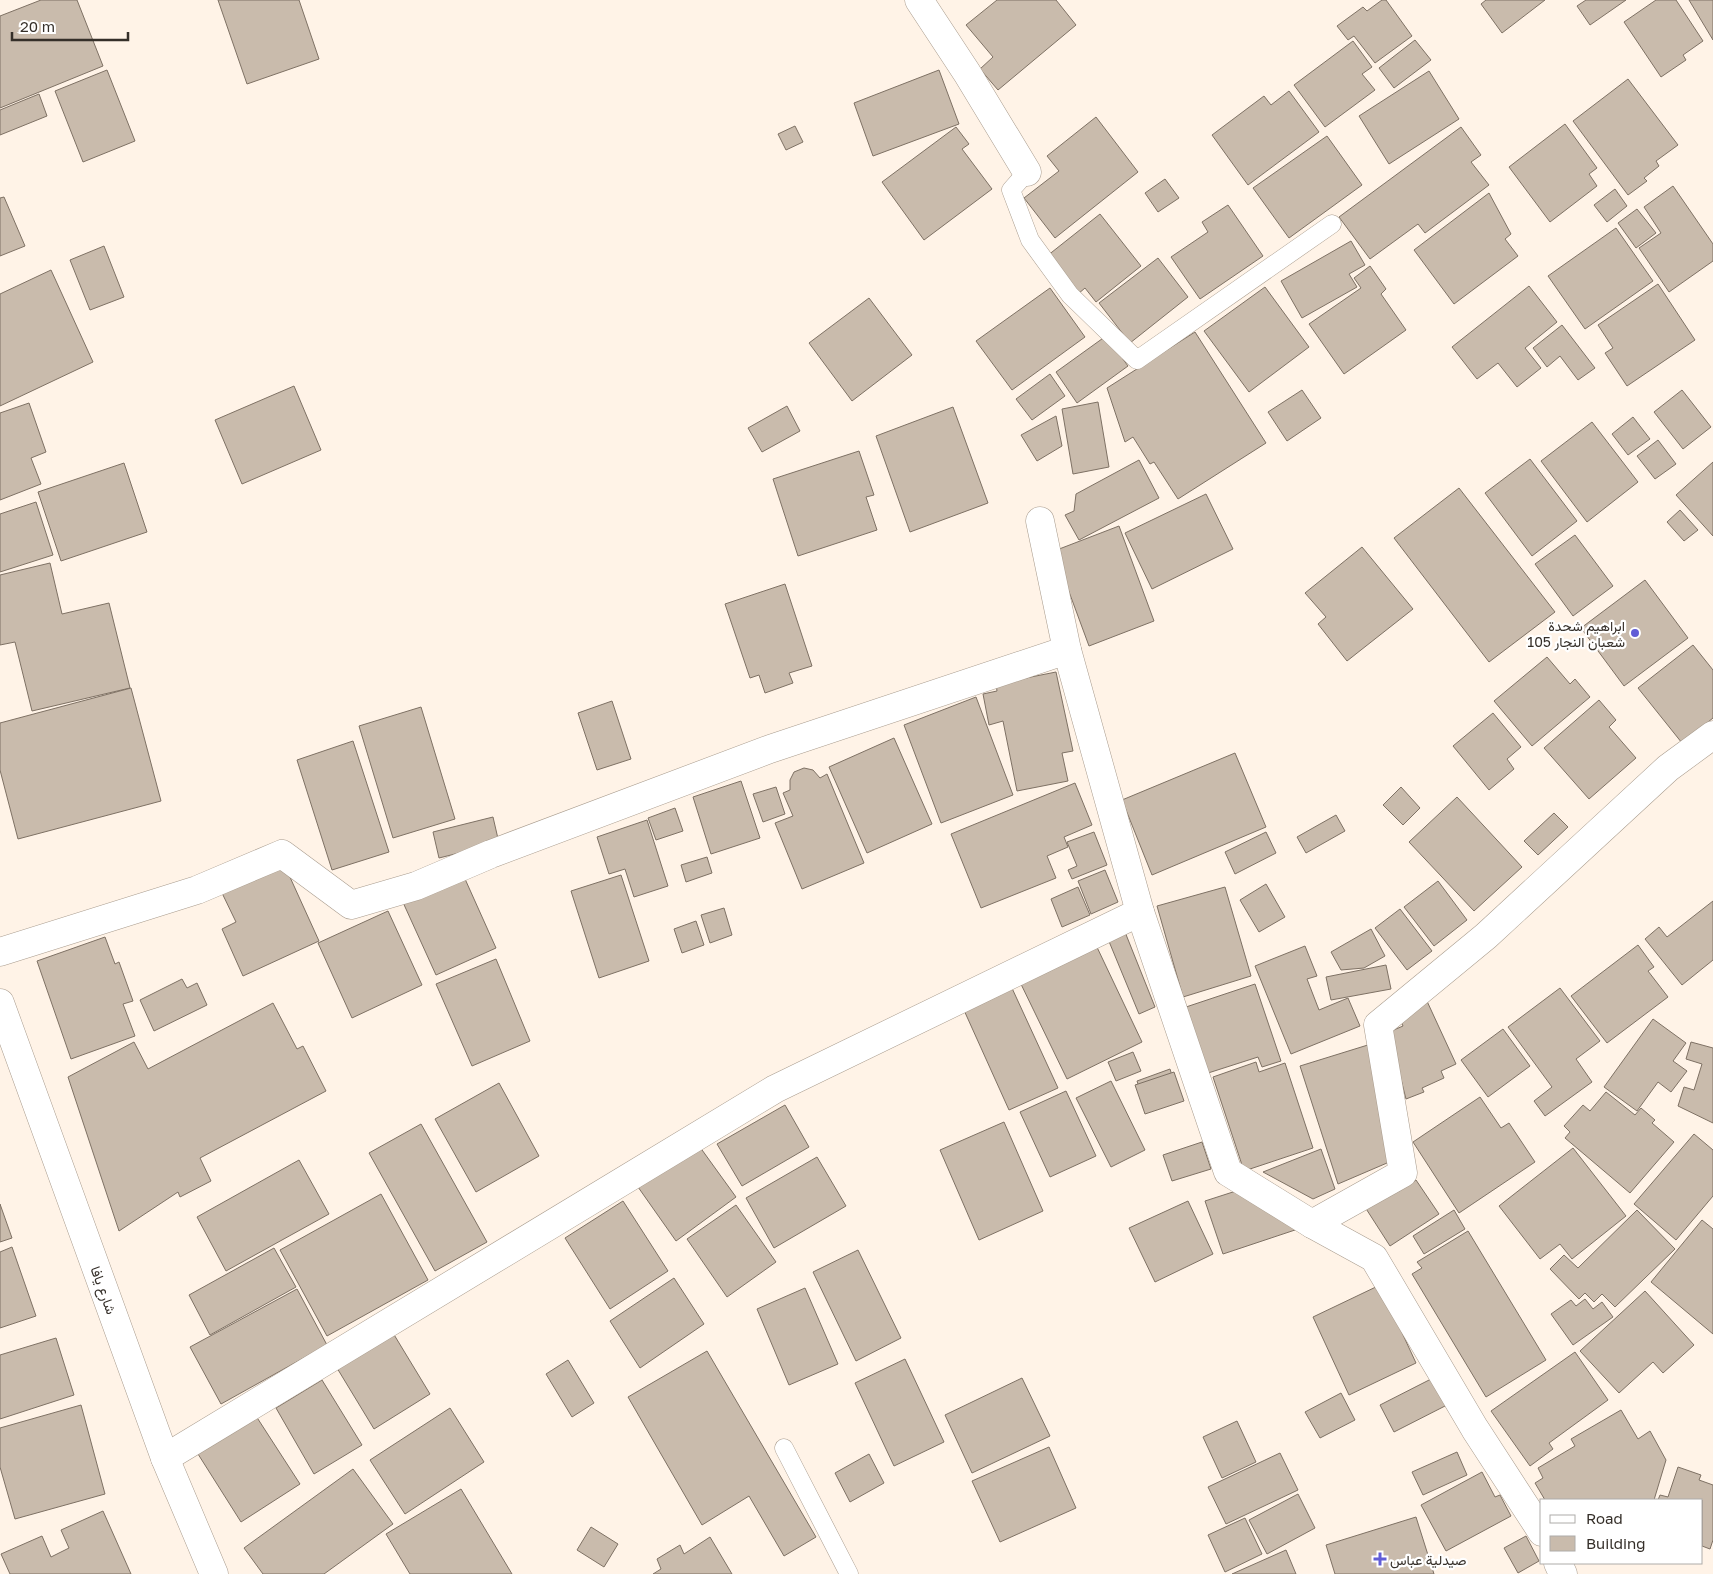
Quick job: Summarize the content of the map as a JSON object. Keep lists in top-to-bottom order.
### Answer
{
  "streets": {
    "street": ["شارع يافا"]
  },
  "places": {
    "other": ["ابراهيم شحدة شعبان النجار 105"],
    "health": ["صيدلية عباس"]
  },
  "legend": ["Road", "Building"],
  "scale_bar": "20 m"
}
